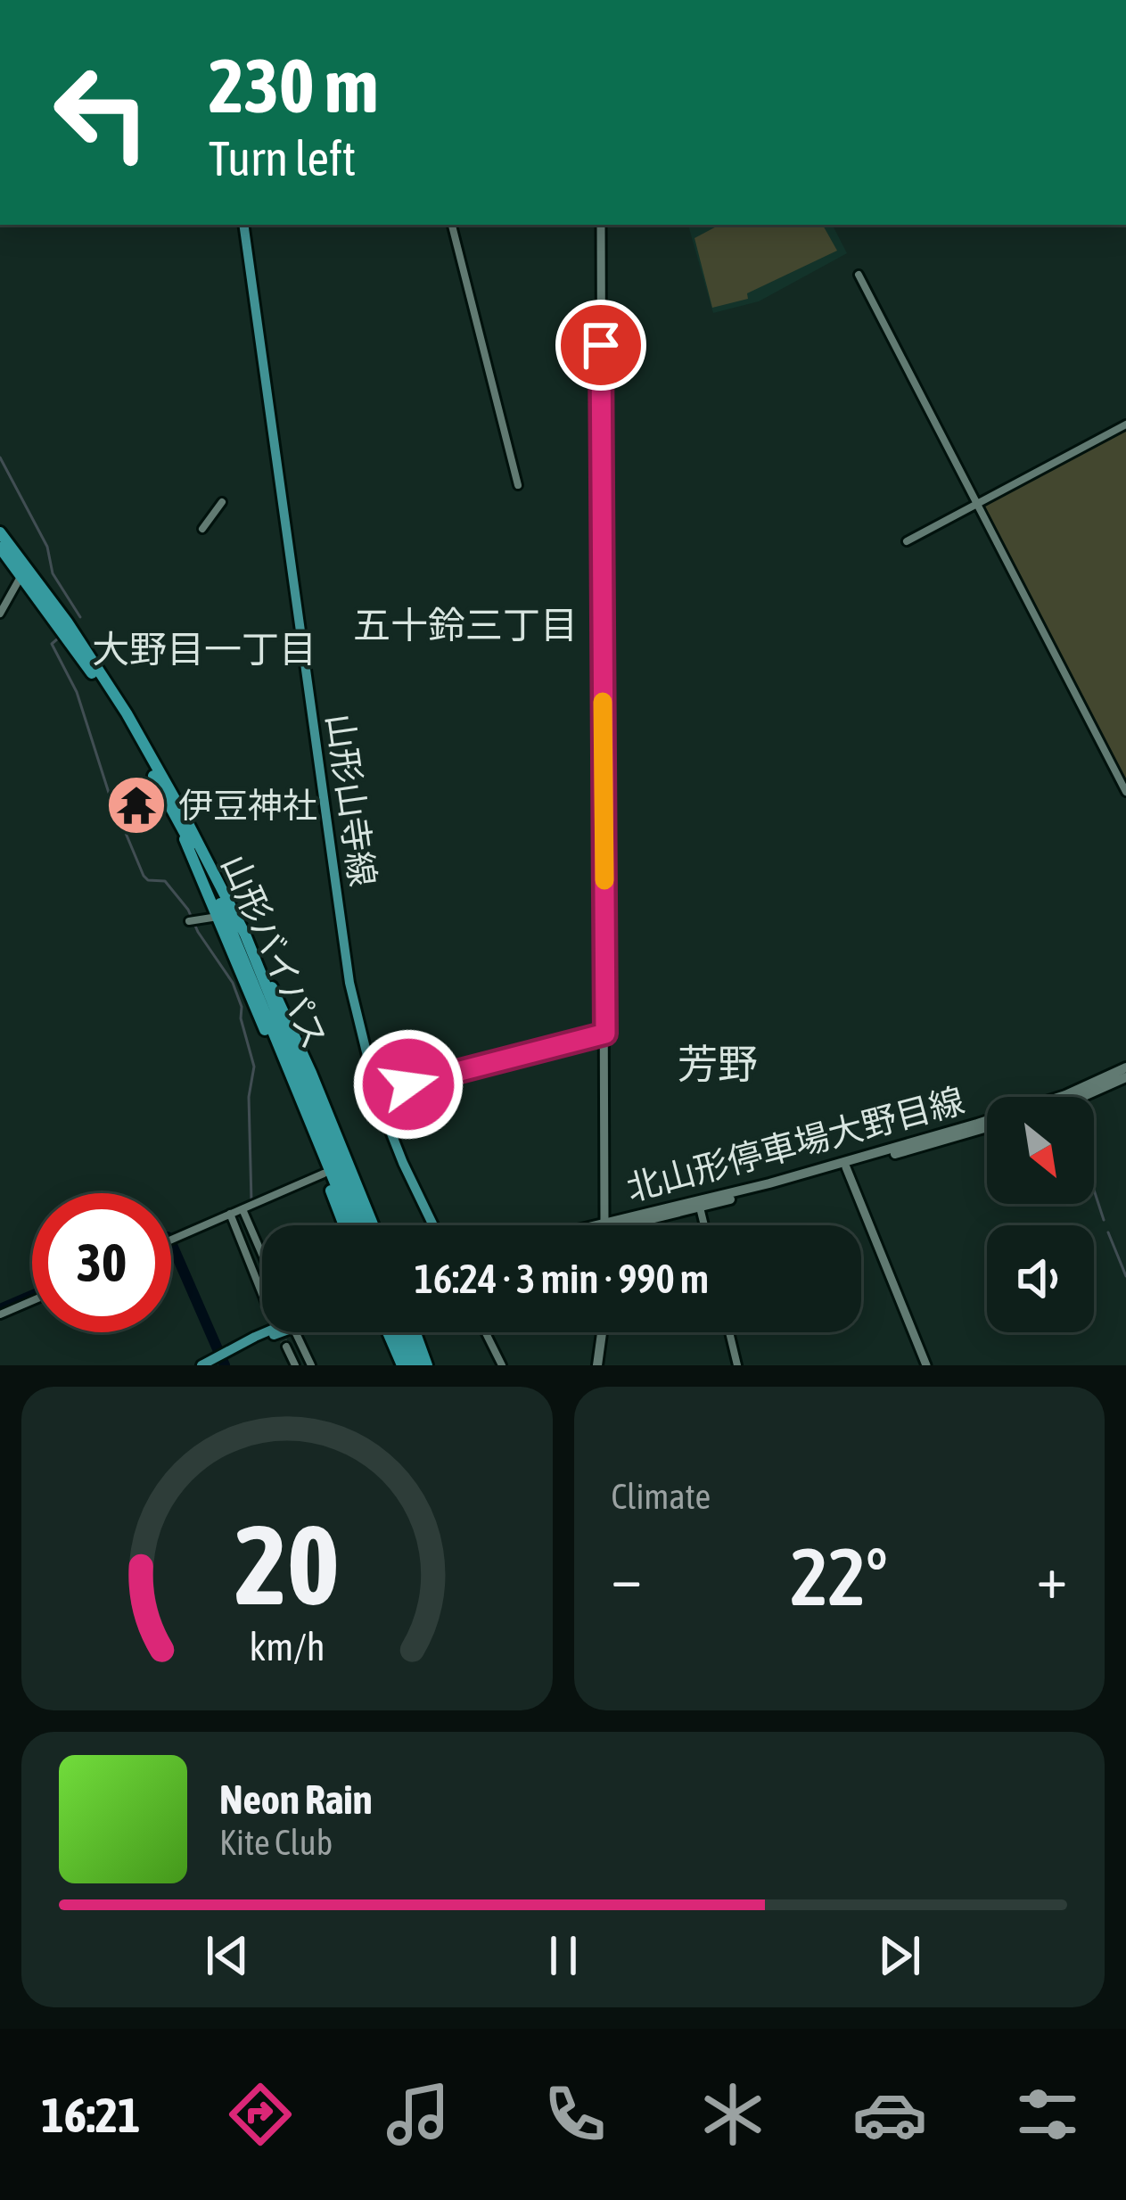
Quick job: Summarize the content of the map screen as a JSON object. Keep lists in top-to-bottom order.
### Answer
{
  "streets": {
    "highway": ["山形バイパス"],
    "main road": ["山形山寺線", "北山形停車場大野目線"]
  },
  "districts": ["五十鈴三丁目", "大野目一丁目", "芳野"],
  "places": {
    "temple": ["伊豆神社"]
  },
  "north": "bottom right",
  "page": {
    "turn": ["230 m", "Turn left"],
    "limit": "30",
    "trip": "16:24 · 3 min · 990 m",
    "tile": "Climate",
    "heat": ["−", "22°", "+"],
    "song": ["Neon Rain", "Kite Club"],
    "tabs": "16:21",
    "gauge": ["20", "km/h"]
  }
}
